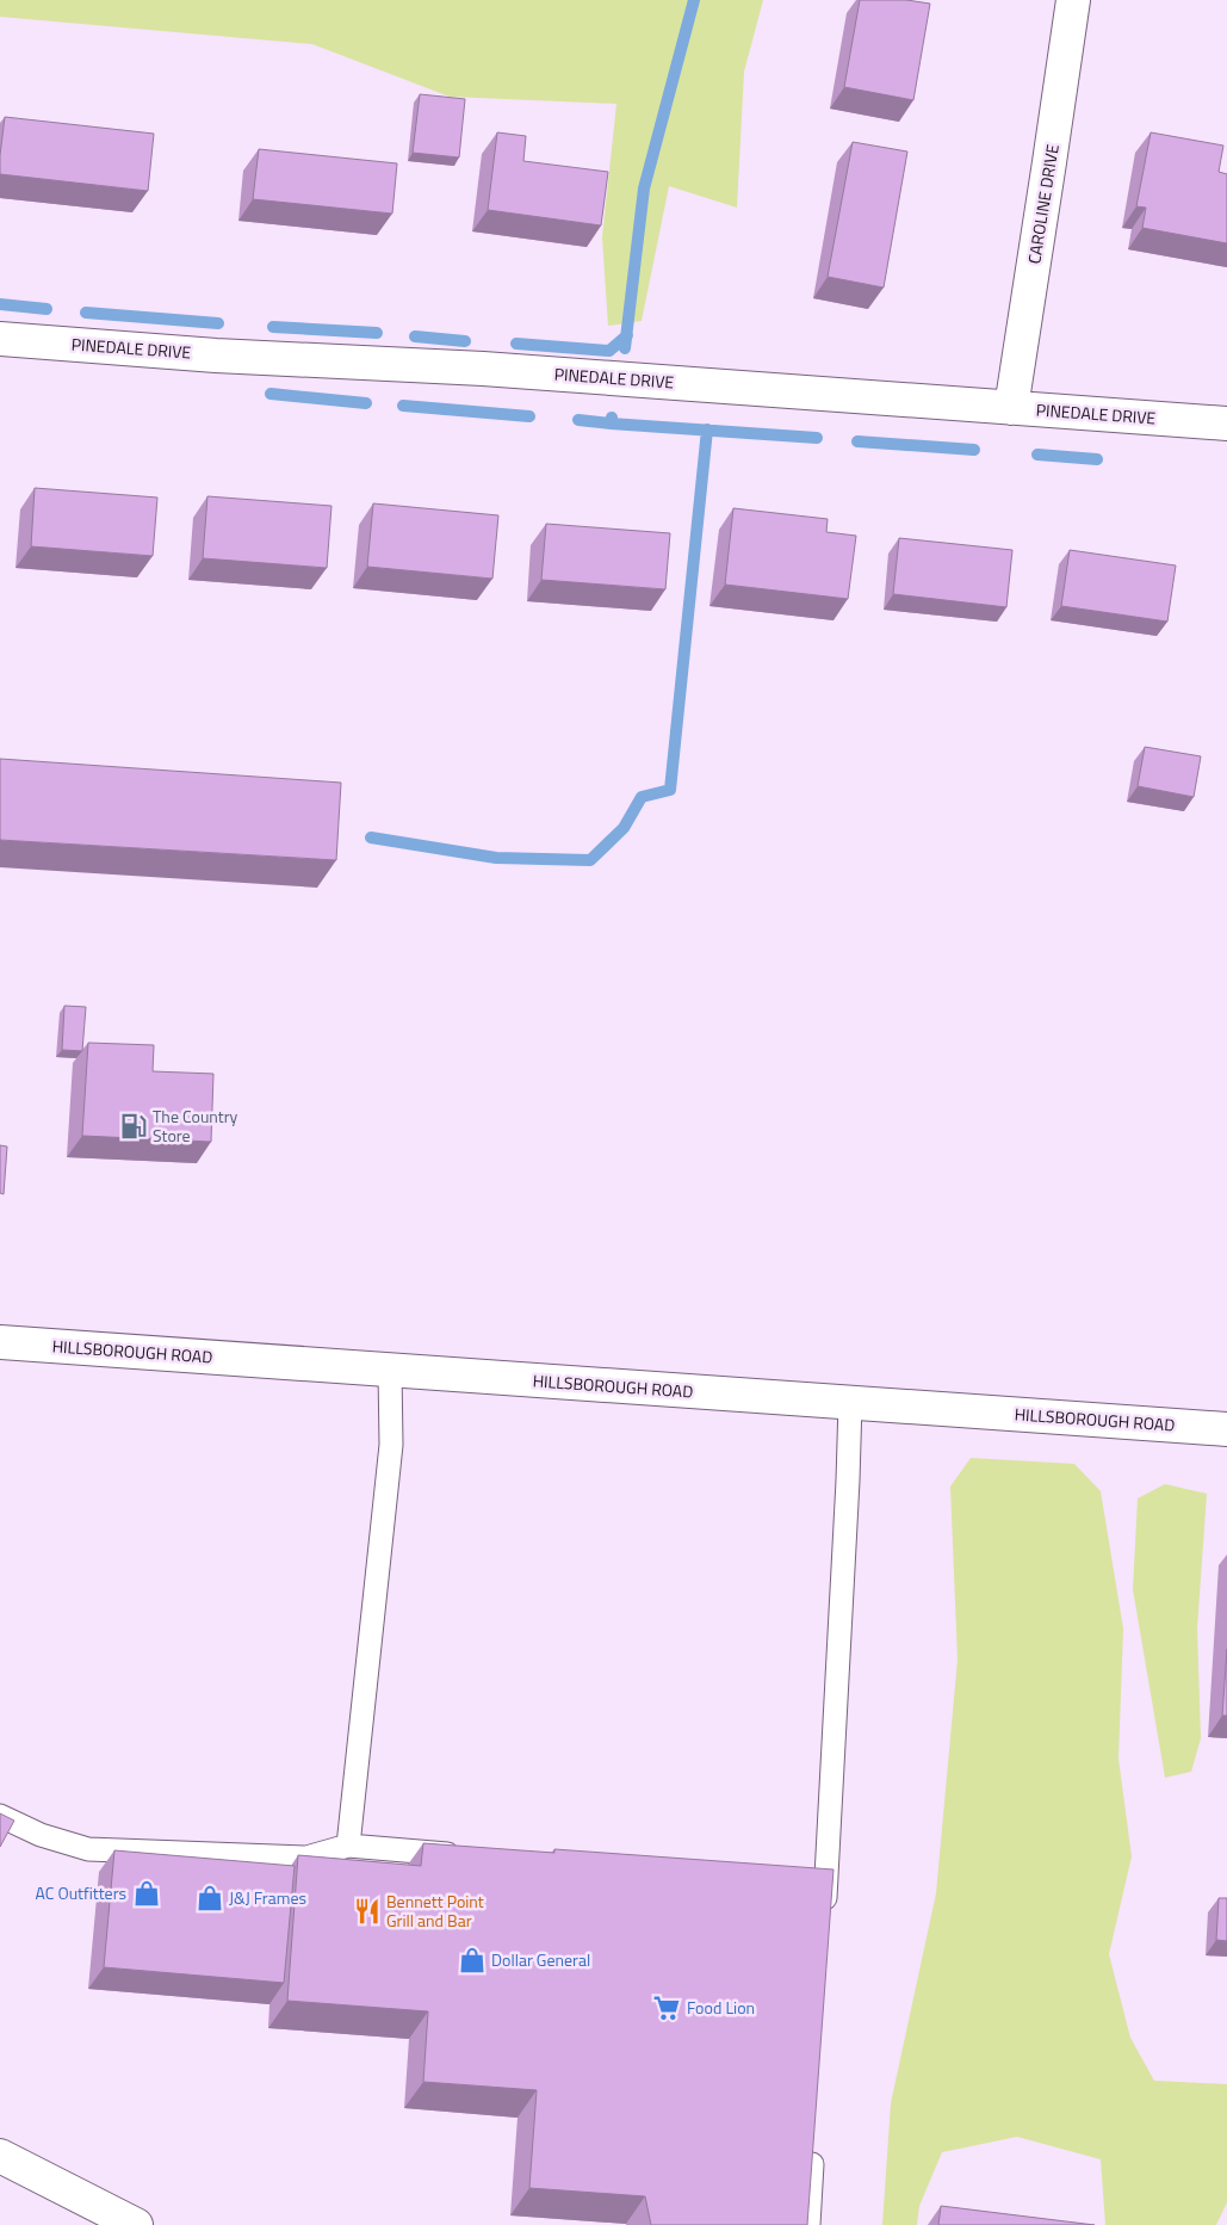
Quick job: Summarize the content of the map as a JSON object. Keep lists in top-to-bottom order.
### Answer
{
  "streets": {
    "street": ["CAROLINE DRIVE", "PINEDALE DRIVE", "HILLSBOROUGH ROAD"]
  },
  "crossings": [
    ["CAROLINE DRIVE", "PINEDALE DRIVE"]
  ],
  "places": {
    "fuel station": ["The Country Store"],
    "shop": ["AC Outfitters", "J&J Frames", "Dollar General"],
    "restaurant": ["Bennett Point Grill and Bar"],
    "supermarket": ["Food Lion"]
  }
}
